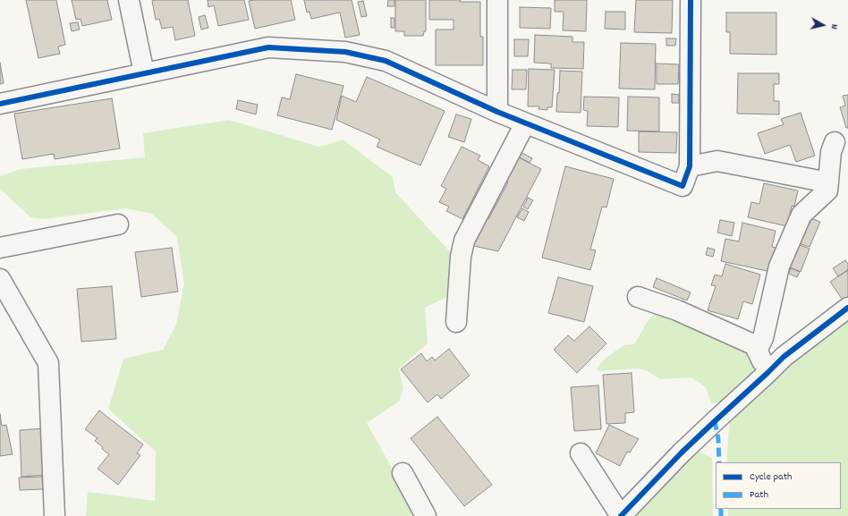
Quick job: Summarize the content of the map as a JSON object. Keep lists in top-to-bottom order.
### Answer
{
  "legend": ["Cycle path", "Path"],
  "north": "right"
}
